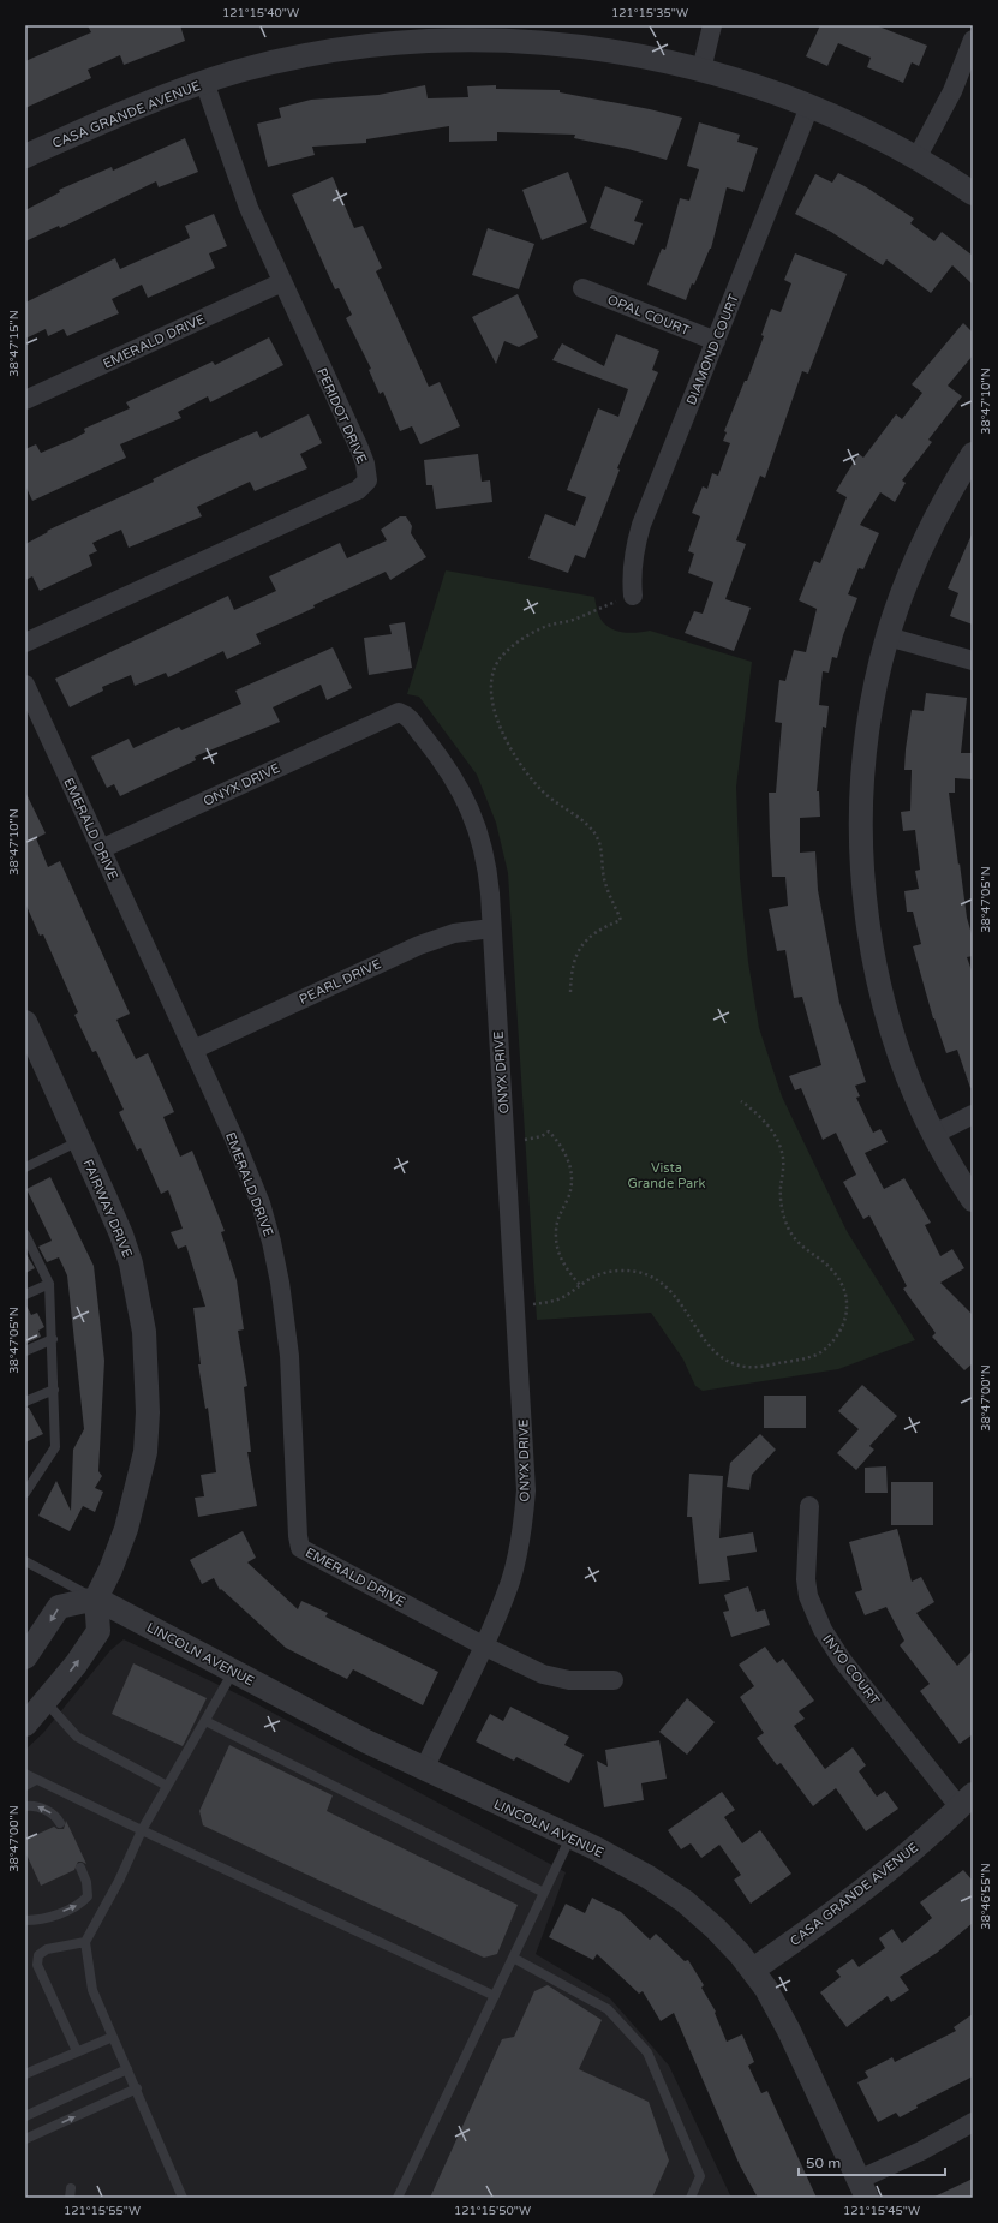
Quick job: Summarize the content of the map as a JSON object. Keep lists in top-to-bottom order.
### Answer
{
  "streets": {
    "street": [
      "CASA GRANDE AVENUE",
      "OPAL COURT",
      "EMERALD DRIVE",
      "DIAMOND COURT",
      "PERIDOT DRIVE",
      "ONYX DRIVE",
      "PEARL DRIVE",
      "FAIRWAY DRIVE",
      "LINCOLN AVENUE",
      "INYO COURT"
    ]
  },
  "crossings": [
    ["CASA GRANDE AVENUE", "DIAMOND COURT"],
    ["CASA GRANDE AVENUE", "PERIDOT DRIVE"],
    ["CASA GRANDE AVENUE", "LINCOLN AVENUE"],
    ["CASA GRANDE AVENUE", "INYO COURT"],
    ["OPAL COURT", "DIAMOND COURT"],
    ["EMERALD DRIVE", "PERIDOT DRIVE"],
    ["EMERALD DRIVE", "ONYX DRIVE"],
    ["EMERALD DRIVE", "PEARL DRIVE"],
    ["ONYX DRIVE", "PEARL DRIVE"],
    ["ONYX DRIVE", "LINCOLN AVENUE"],
    ["FAIRWAY DRIVE", "LINCOLN AVENUE"]
  ],
  "parks": ["Vista Grande Park"],
  "scale_bar": "50 m",
  "coordinates": [
    "121°15'40\"W",
    "121°15'35\"W",
    "38°47'15\"N",
    "38°47'10\"N",
    "38°47'05\"N",
    "38°47'00\"N",
    "38°46'55\"N",
    "121°15'55\"W",
    "121°15'50\"W",
    "121°15'45\"W"
  ]
}
